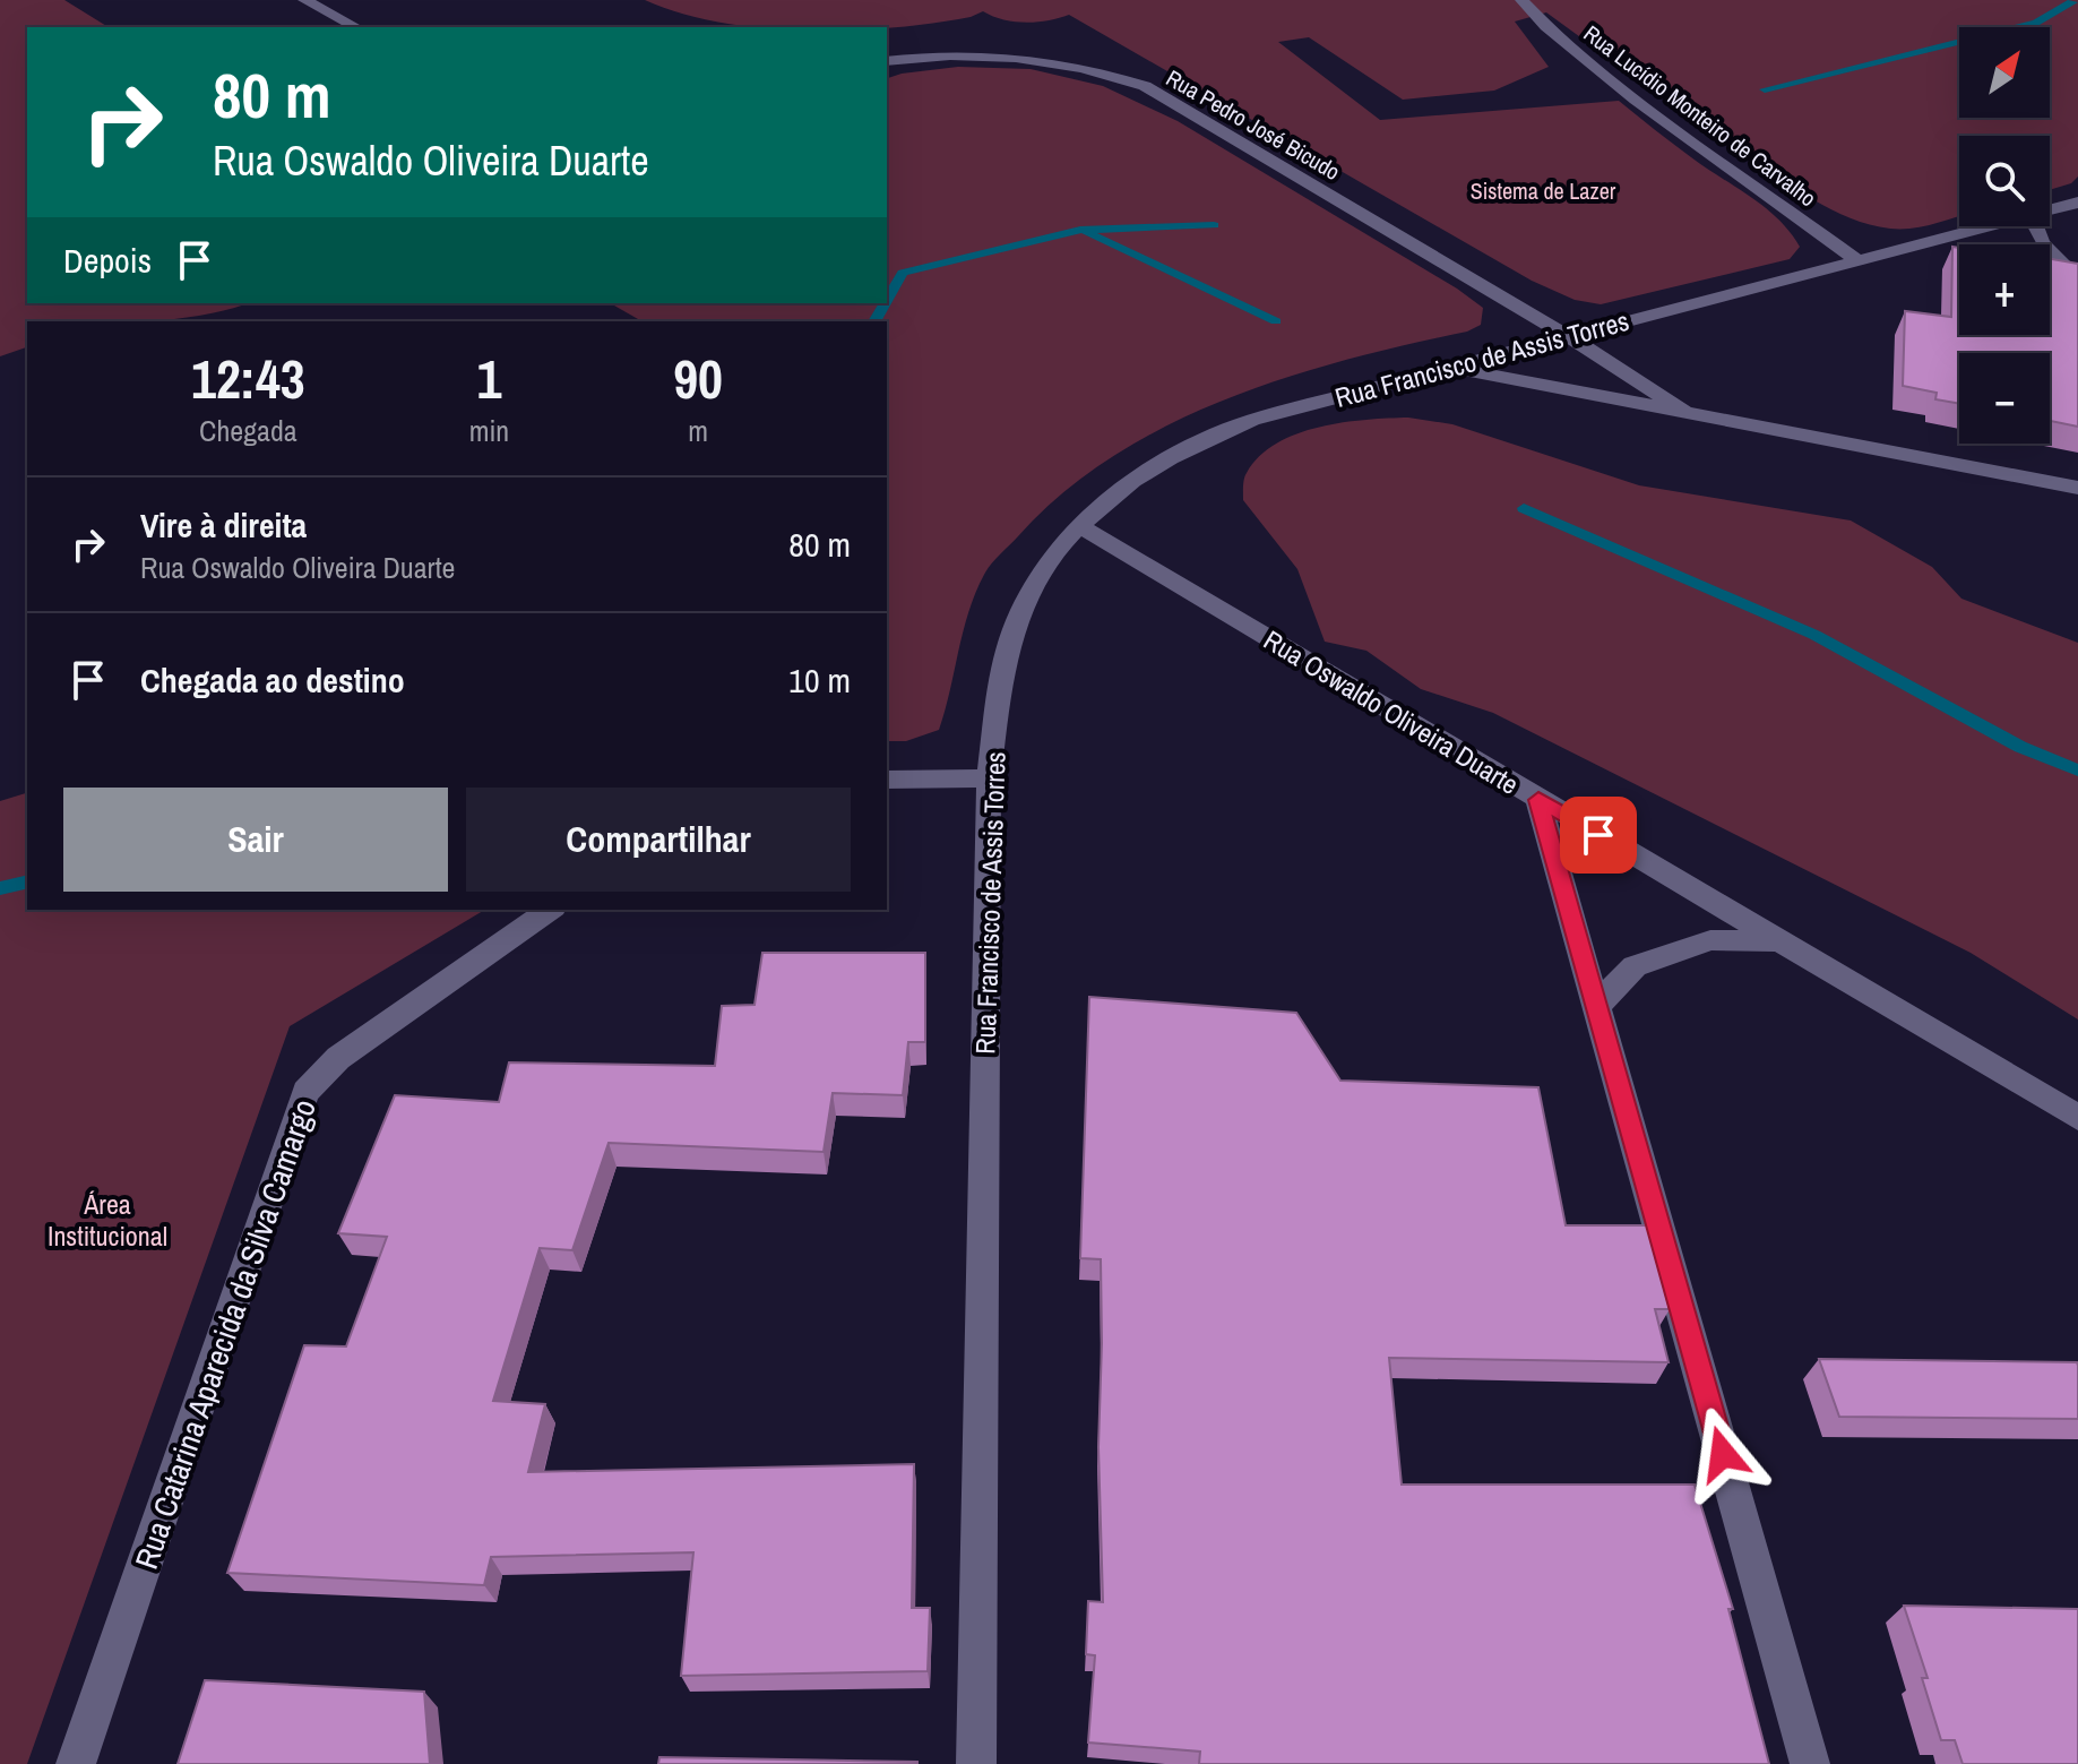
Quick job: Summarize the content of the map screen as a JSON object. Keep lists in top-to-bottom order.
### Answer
{
  "streets": {
    "street": [
      "Rua Lucídio Monteiro de Carvalho",
      "Rua Pedro José Bicudo",
      "Rua Francisco de Assis Torres",
      "Rua Oswaldo Oliveira Duarte",
      "Rua Catarina Aparecida da Silva Camargo"
    ]
  },
  "crossings": [
    ["Rua Lucídio Monteiro de Carvalho", "Rua Francisco de Assis Torres"],
    ["Rua Pedro José Bicudo", "Rua Francisco de Assis Torres"],
    ["Rua Francisco de Assis Torres", "Rua Oswaldo Oliveira Duarte"]
  ],
  "parks": ["Sistema de Lazer", "Área Institucional"],
  "north": "top right",
  "page": {
    "map_buttons": ["+", "−"],
    "turn": ["80 m", "Rua Oswaldo Oliveira Duarte"],
    "then": "Depois",
    "eta": [
      "12:43",
      "Chegada",
      "1",
      "min",
      "90",
      "m"
    ],
    "list": [
      {
        "name": "Vire à direita",
        "note": "Rua Oswaldo Oliveira Duarte",
        "value": "80 m"
      },
      {
        "name": "Chegada ao destino",
        "value": "10 m"
      }
    ],
    "buttons": ["Sair", "Compartilhar"]
  }
}
